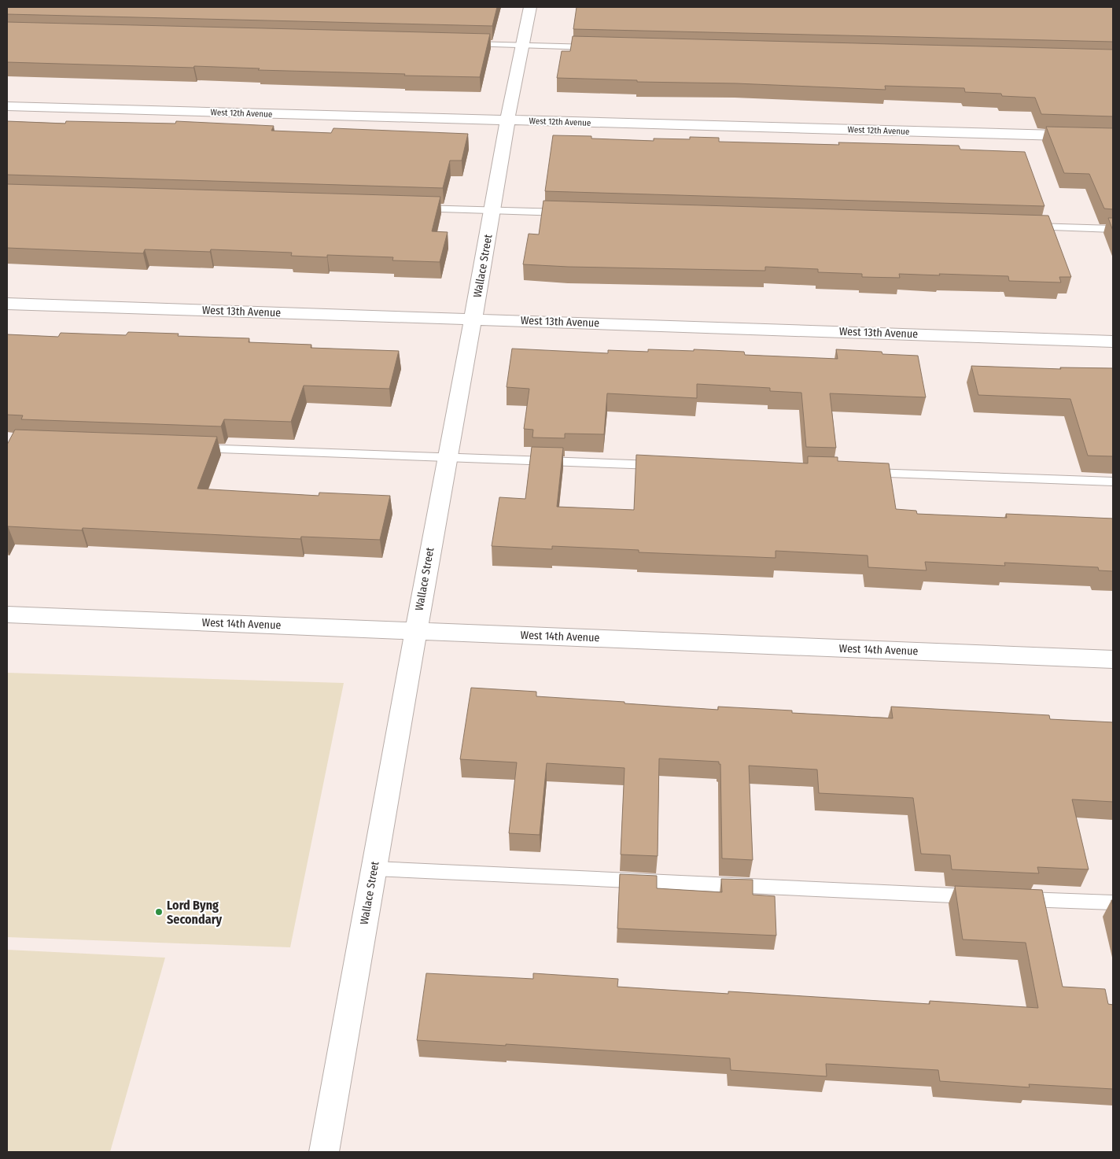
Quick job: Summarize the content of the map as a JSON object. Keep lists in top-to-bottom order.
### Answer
{
  "streets": {
    "street": [
      "West 12th Avenue",
      "Wallace Street",
      "West 13th Avenue",
      "West 14th Avenue"
    ]
  },
  "crossings": [
    ["West 12th Avenue", "Wallace Street"],
    ["Wallace Street", "West 13th Avenue"],
    ["Wallace Street", "West 14th Avenue"]
  ],
  "places": ["Lord Byng Secondary"]
}
